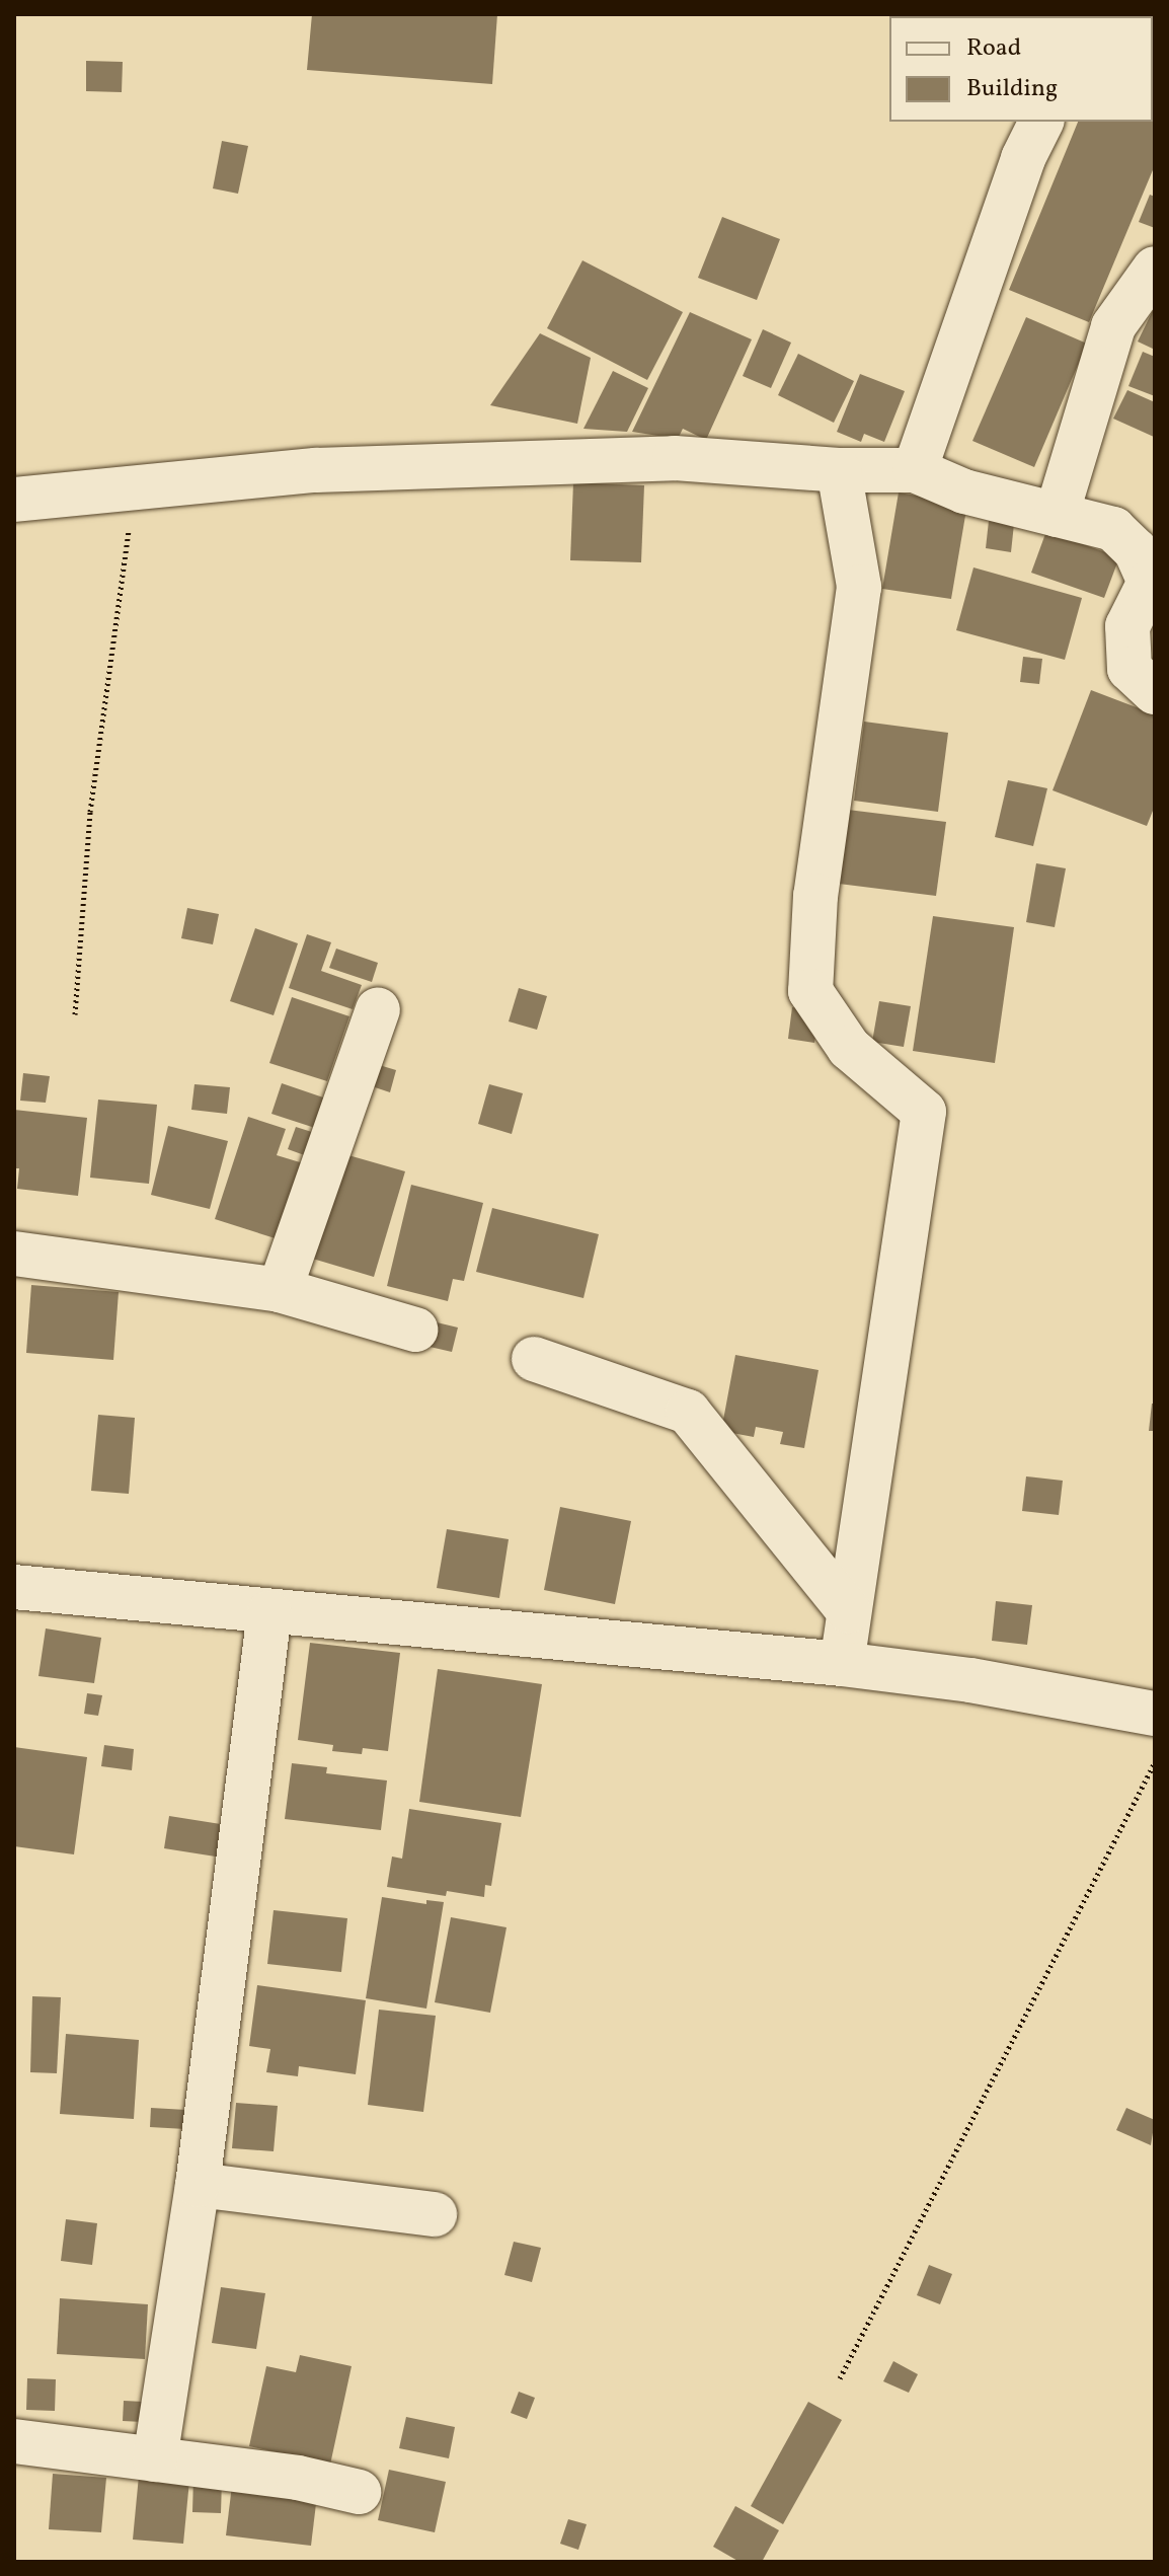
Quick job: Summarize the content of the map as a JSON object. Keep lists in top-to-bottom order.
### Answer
{
  "legend": ["Road", "Building"]
}
